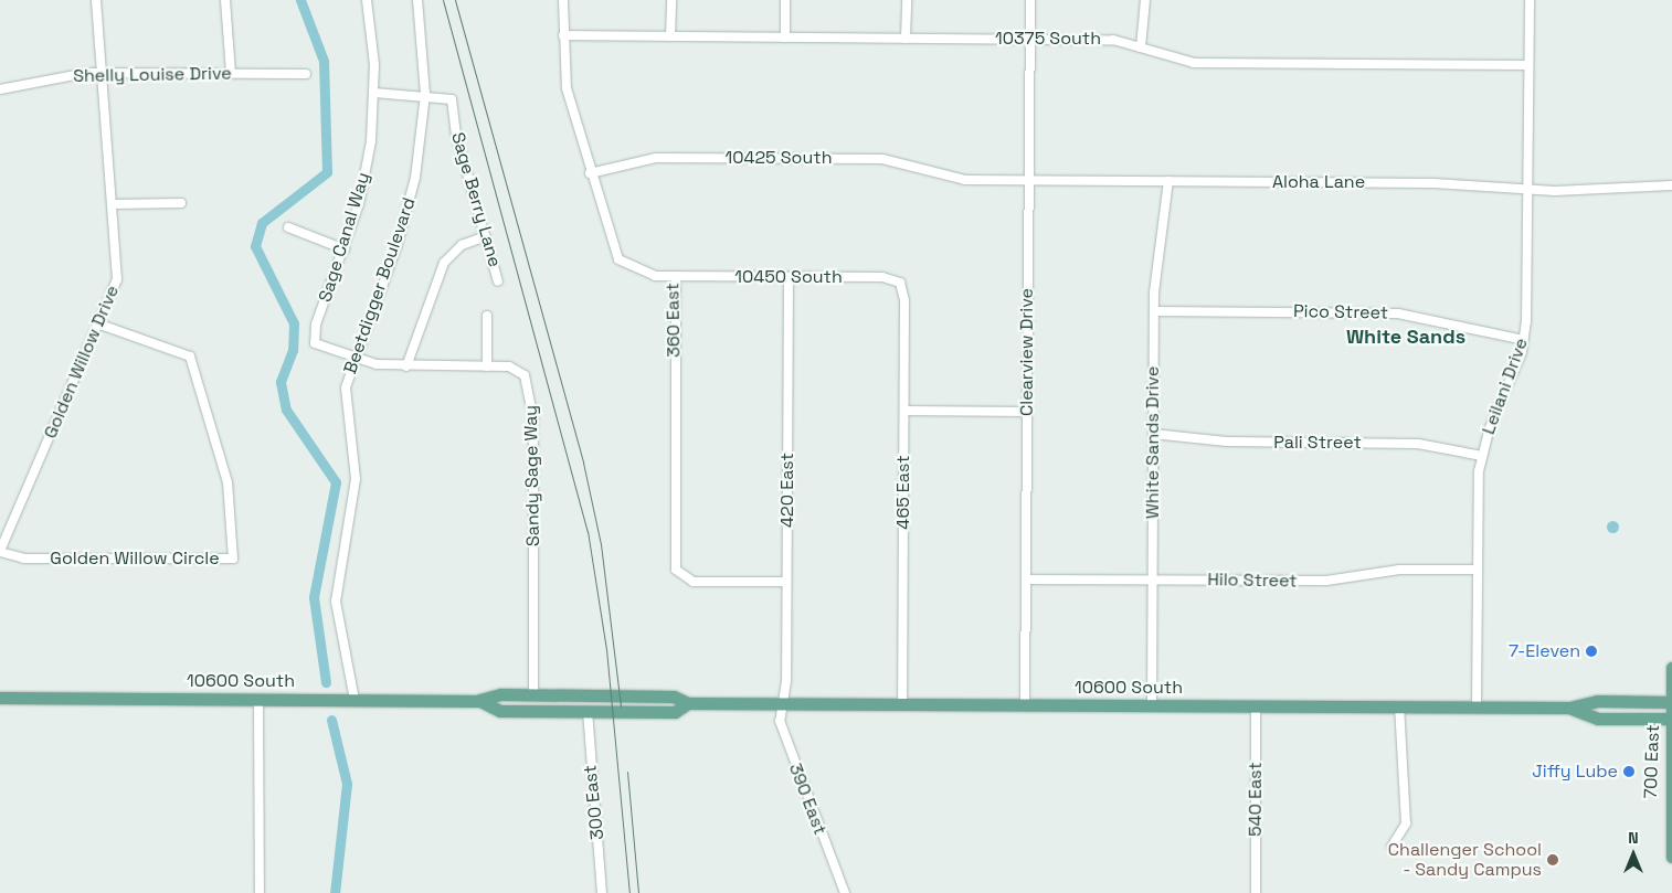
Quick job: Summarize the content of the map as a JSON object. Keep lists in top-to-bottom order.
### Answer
{
  "streets": {
    "main road": ["10600 South", "700 East"],
    "street": [
      "10375 South",
      "Shelly Louise Drive",
      "10425 South",
      "Aloha Lane",
      "Sage Berry Lane",
      "Sage Canal Way",
      "10450 South",
      "Beetdigger Boulevard",
      "Pico Street",
      "360 East",
      "Clearview Drive",
      "Golden Willow Drive",
      "Leilani Drive",
      "White Sands Drive",
      "Pali Street",
      "Sandy Sage Way",
      "420 East",
      "465 East",
      "Golden Willow Circle",
      "Hilo Street",
      "390 East",
      "540 East",
      "300 East"
    ]
  },
  "crossings": [
    ["10375 South", "360 East"],
    ["10375 South", "Clearview Drive"],
    ["10375 South", "Leilani Drive"],
    ["Shelly Louise Drive", "Golden Willow Drive"],
    ["10425 South", "Aloha Lane"],
    ["10425 South", "360 East"],
    ["Aloha Lane", "Clearview Drive"],
    ["Aloha Lane", "Leilani Drive"],
    ["Aloha Lane", "White Sands Drive"],
    ["Sage Berry Lane", "Sage Canal Way"],
    ["Sage Berry Lane", "Beetdigger Boulevard"],
    ["Sage Canal Way", "Sandy Sage Way"],
    ["10450 South", "360 East"],
    ["10450 South", "420 East"],
    ["10450 South", "465 East"],
    ["Beetdigger Boulevard", "Sandy Sage Way"],
    ["Beetdigger Boulevard", "10600 South"],
    ["Pico Street", "Leilani Drive"],
    ["Pico Street", "White Sands Drive"],
    ["360 East", "420 East"],
    ["Clearview Drive", "Hilo Street"],
    ["Clearview Drive", "10600 South"],
    ["Golden Willow Drive", "Golden Willow Circle"],
    ["Leilani Drive", "Pali Street"],
    ["Leilani Drive", "Hilo Street"],
    ["Leilani Drive", "10600 South"],
    ["White Sands Drive", "Pali Street"],
    ["White Sands Drive", "Hilo Street"],
    ["White Sands Drive", "10600 South"],
    ["Sandy Sage Way", "10600 South"],
    ["420 East", "10600 South"],
    ["420 East", "390 East"],
    ["465 East", "10600 South"],
    ["10600 South", "700 East"],
    ["10600 South", "390 East"],
    ["10600 South", "540 East"],
    ["10600 South", "300 East"]
  ],
  "districts": ["White Sands"],
  "places": ["7-Eleven", "Jiffy Lube", "Challenger School - Sandy Campus"],
  "north": "top"
}
